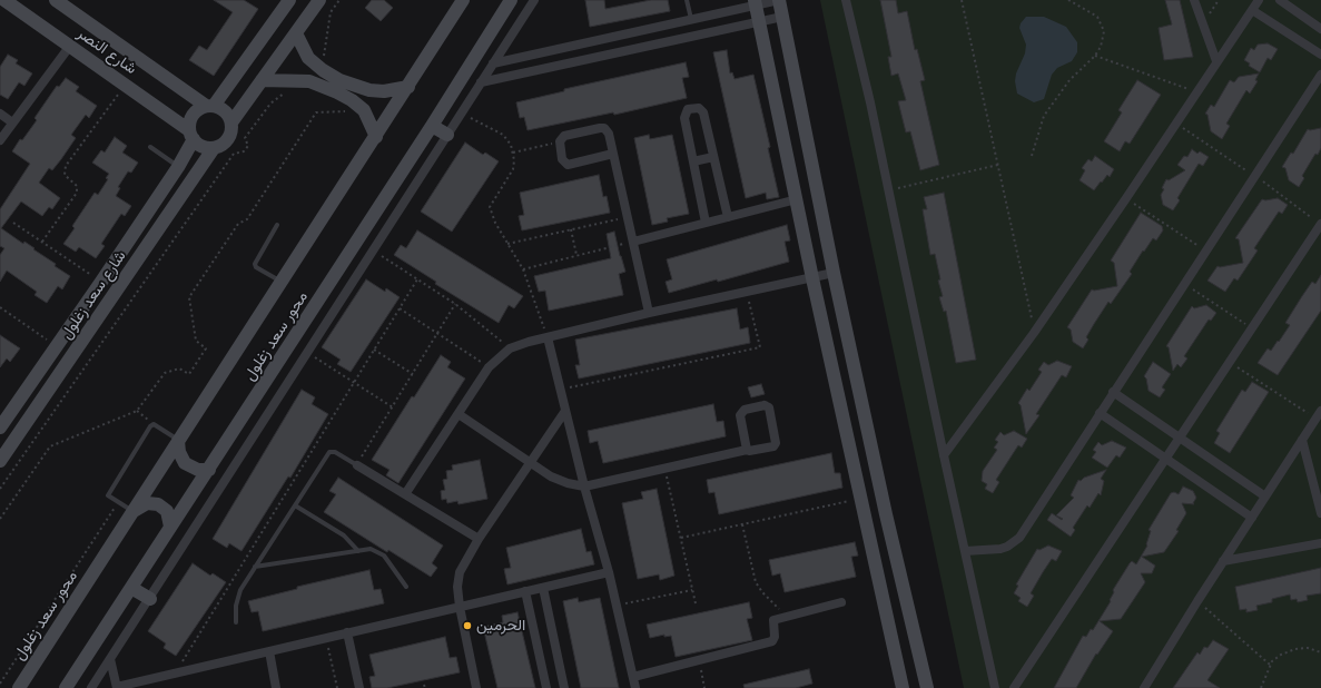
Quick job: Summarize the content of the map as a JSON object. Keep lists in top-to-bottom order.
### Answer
{
  "streets": {
    "street": ["شارع النصر", "شارع سعد زغلول", "محور سعد زغلول"]
  },
  "crossings": [
    ["شارع النصر", "شارع سعد زغلول"]
  ],
  "places": ["الحرمين"]
}
